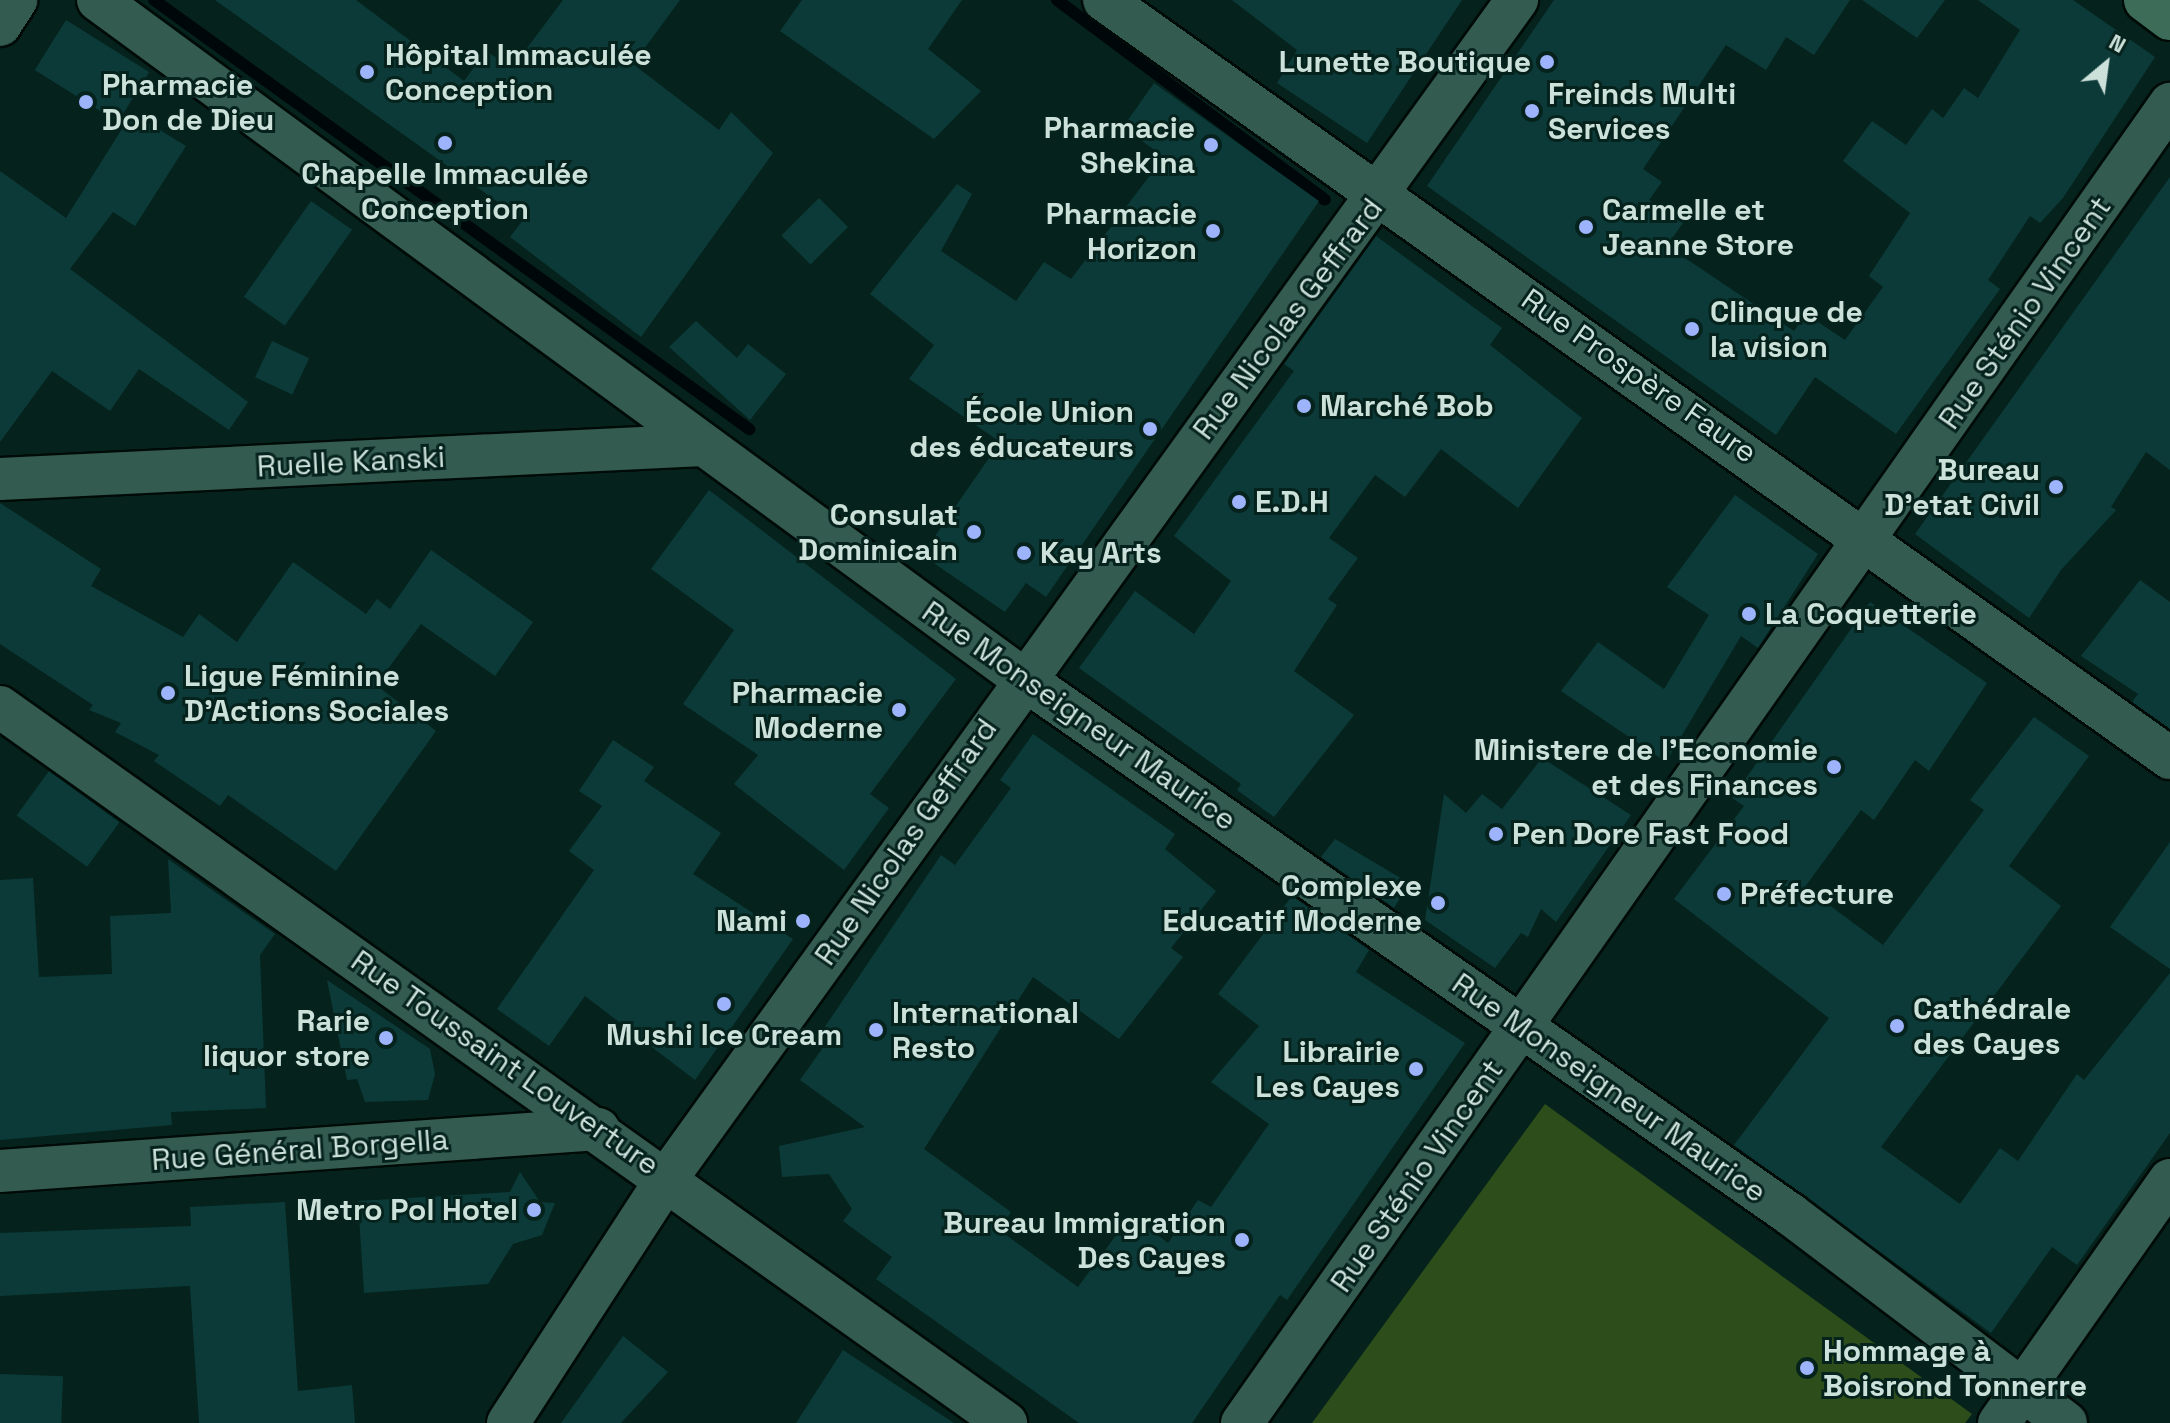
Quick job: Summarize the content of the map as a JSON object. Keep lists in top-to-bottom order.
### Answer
{
  "streets": {
    "street": [
      "Rue Sténio Vincent",
      "Rue Nicolas Geffrard",
      "Rue Prospère Faure",
      "Ruelle Kanski",
      "Rue Monseigneur Maurice",
      "Rue Toussaint Louverture",
      "Rue Général Borgella"
    ]
  },
  "crossings": [
    ["Rue Sténio Vincent", "Rue Prospère Faure"],
    ["Rue Sténio Vincent", "Rue Monseigneur Maurice"],
    ["Rue Nicolas Geffrard", "Rue Prospère Faure"],
    ["Rue Nicolas Geffrard", "Rue Monseigneur Maurice"],
    ["Rue Nicolas Geffrard", "Rue Toussaint Louverture"],
    ["Ruelle Kanski", "Rue Monseigneur Maurice"],
    ["Rue Toussaint Louverture", "Rue Général Borgella"]
  ],
  "places": [
    "Lunette Boutique",
    "Hôpital Immaculée Conception",
    "Pharmacie Don de Dieu",
    "Freinds Multi Services",
    "Chapelle Immaculée Conception",
    "Pharmacie Shekina",
    "Carmelle et Jeanne Store",
    "Pharmacie Horizon",
    "Clinque de la vision",
    "Marché Bob",
    "École Union des éducateurs",
    "Bureau D'etat Civil",
    "E.D.H",
    "Consulat Dominicain",
    "Kay Arts",
    "La Coquetterie",
    "Ligue Féminine D'Actions Sociales",
    "Pharmacie Moderne",
    "Ministere de l'Economie et des Finances",
    "Pen Dore Fast Food",
    "Préfecture",
    "Complexe Educatif Moderne",
    "Nami",
    "Mushi Ice Cream",
    "Cathédrale des Cayes",
    "International Resto",
    "Rarie liquor store",
    "Librairie Les Cayes",
    "Metro Pol Hotel",
    "Bureau Immigration Des Cayes",
    "Hommage à Boisrond Tonnerre"
  ],
  "north": "top right"
}
